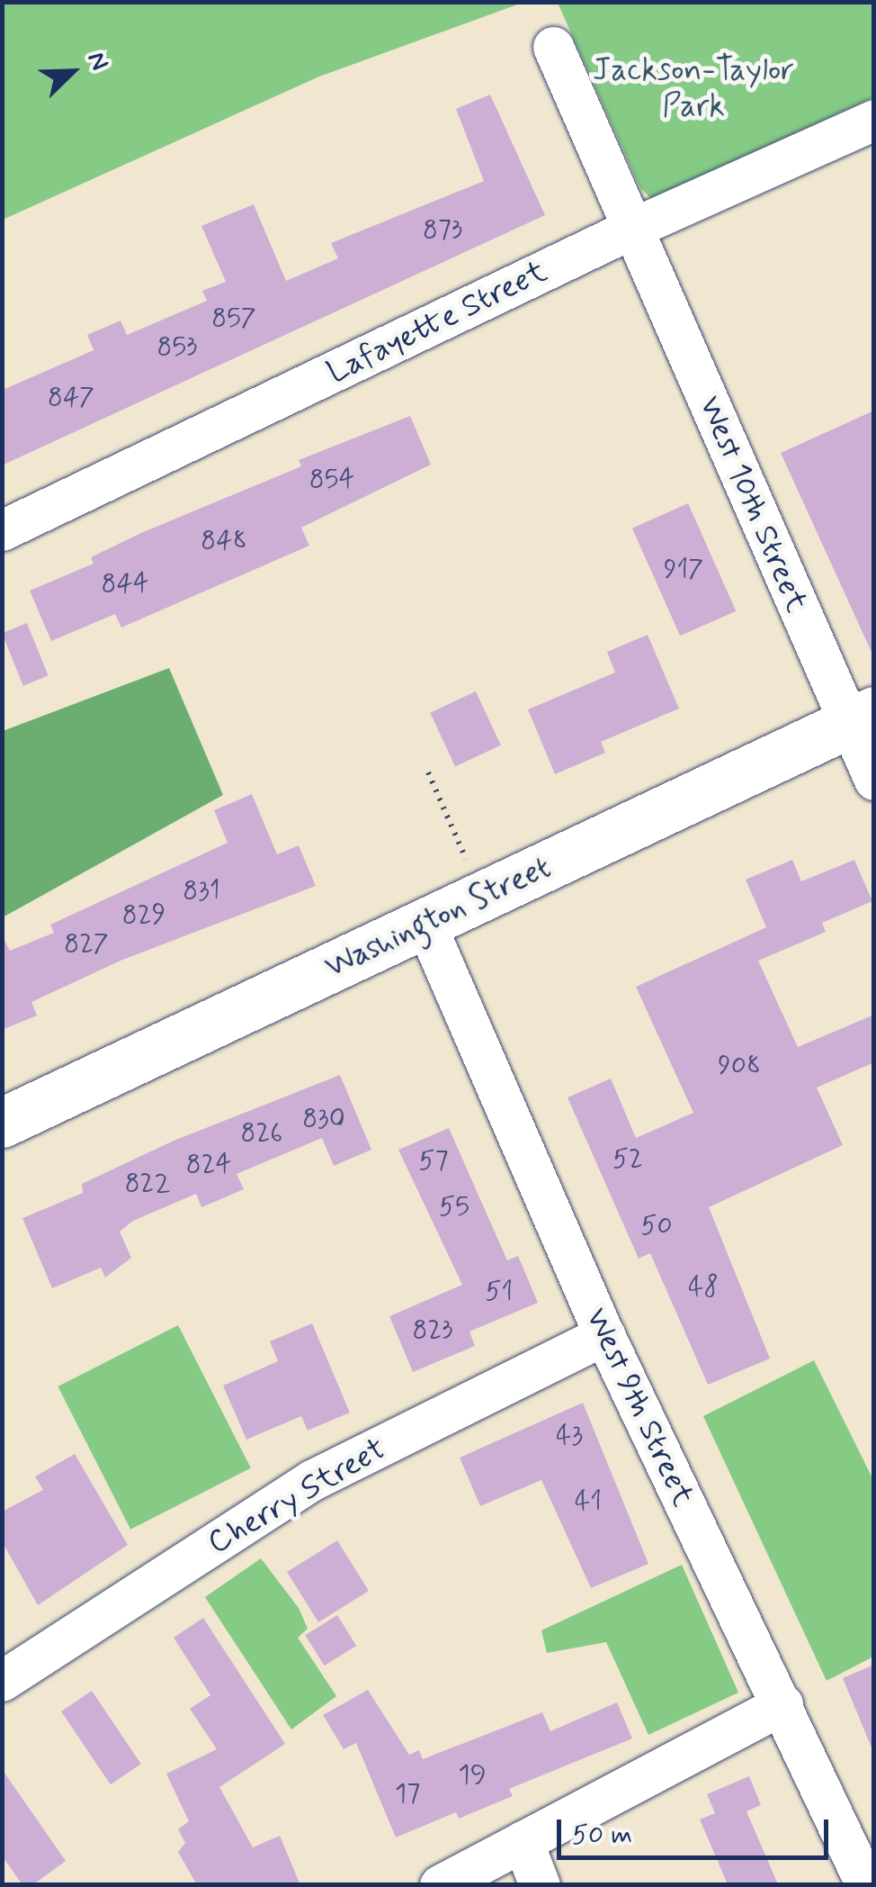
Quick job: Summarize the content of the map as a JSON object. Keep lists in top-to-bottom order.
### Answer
{
  "streets": {
    "main road": ["Washington Street"],
    "street": [
      "Lafayette Street",
      "West 10th Street",
      "West 9th Street",
      "Cherry Street"
    ]
  },
  "crossings": [
    ["Lafayette Street", "West 10th Street"],
    ["West 10th Street", "Washington Street"],
    ["Washington Street", "West 9th Street"],
    ["West 9th Street", "Cherry Street"]
  ],
  "parks": ["Jackson-Taylor Park"],
  "house_numbers": [
    "873",
    "857",
    "853",
    "847",
    "854",
    "848",
    "917",
    "844",
    "831",
    "829",
    "827",
    "908",
    "830",
    "826",
    "52",
    "57",
    "824",
    "822",
    "55",
    "50",
    "48",
    "51",
    "823",
    "43",
    "41",
    "19",
    "17"
  ],
  "scale_bar": "50 m",
  "north": "top right"
}
